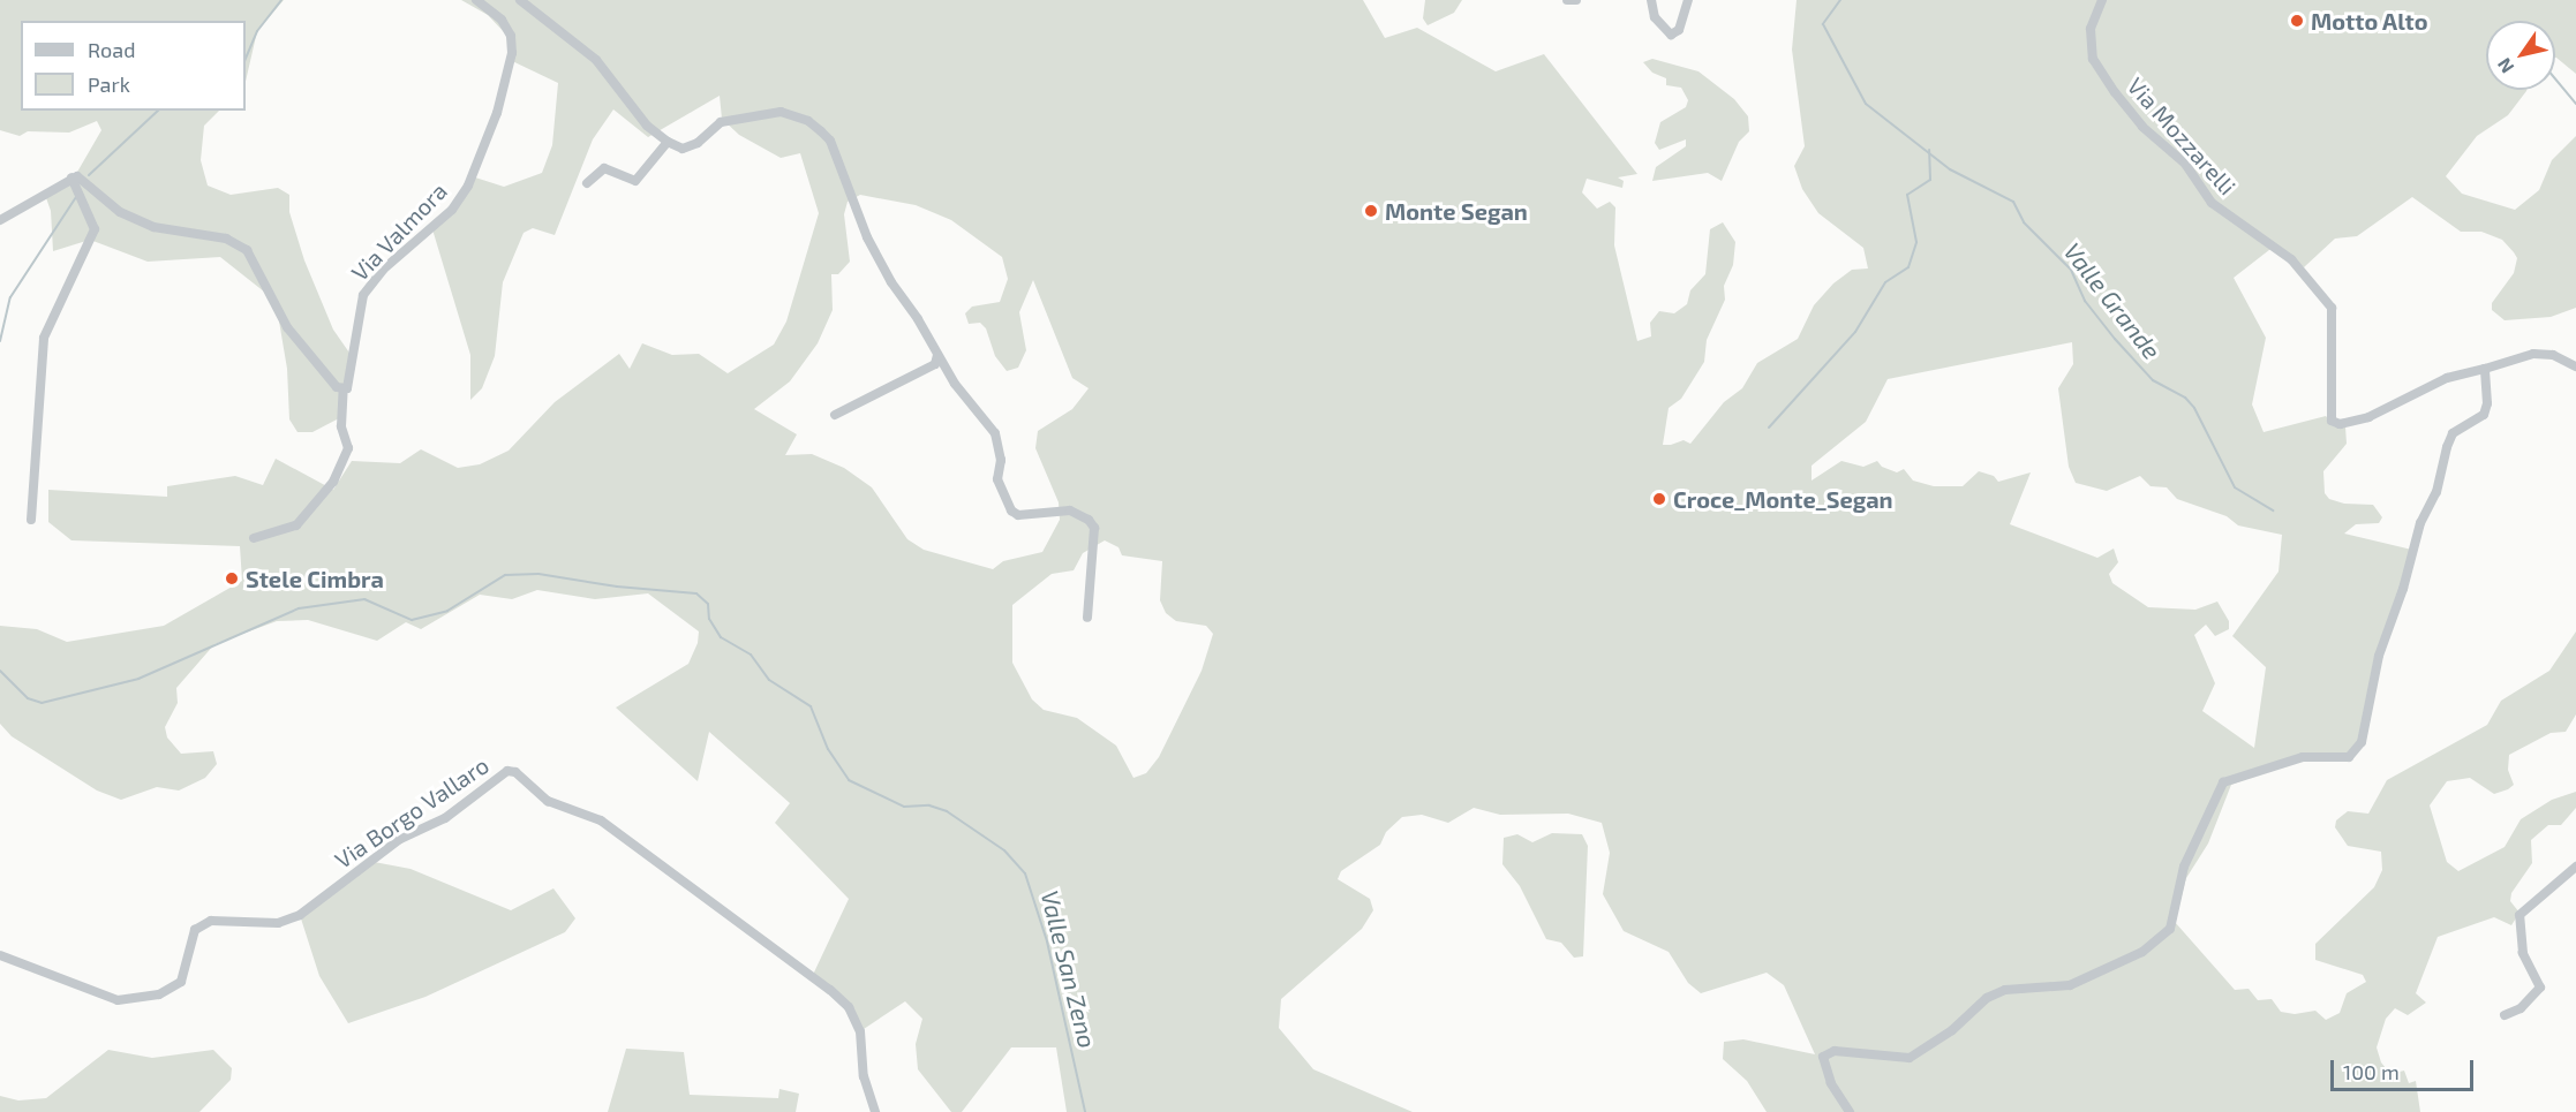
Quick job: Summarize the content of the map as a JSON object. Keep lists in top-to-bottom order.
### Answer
{
  "streets": {
    "street": ["Via Mozzarelli", "Via Valmora", "Via Borgo Vallaro"]
  },
  "water": ["Valle Grande", "Valle San Zeno"],
  "places": [
    "Motto Alto",
    "Monte Segan",
    "Croce_Monte_Segan",
    "Stele Cimbra"
  ],
  "legend": ["Road", "Park"],
  "scale_bar": "100 m",
  "north": "bottom left"
}
